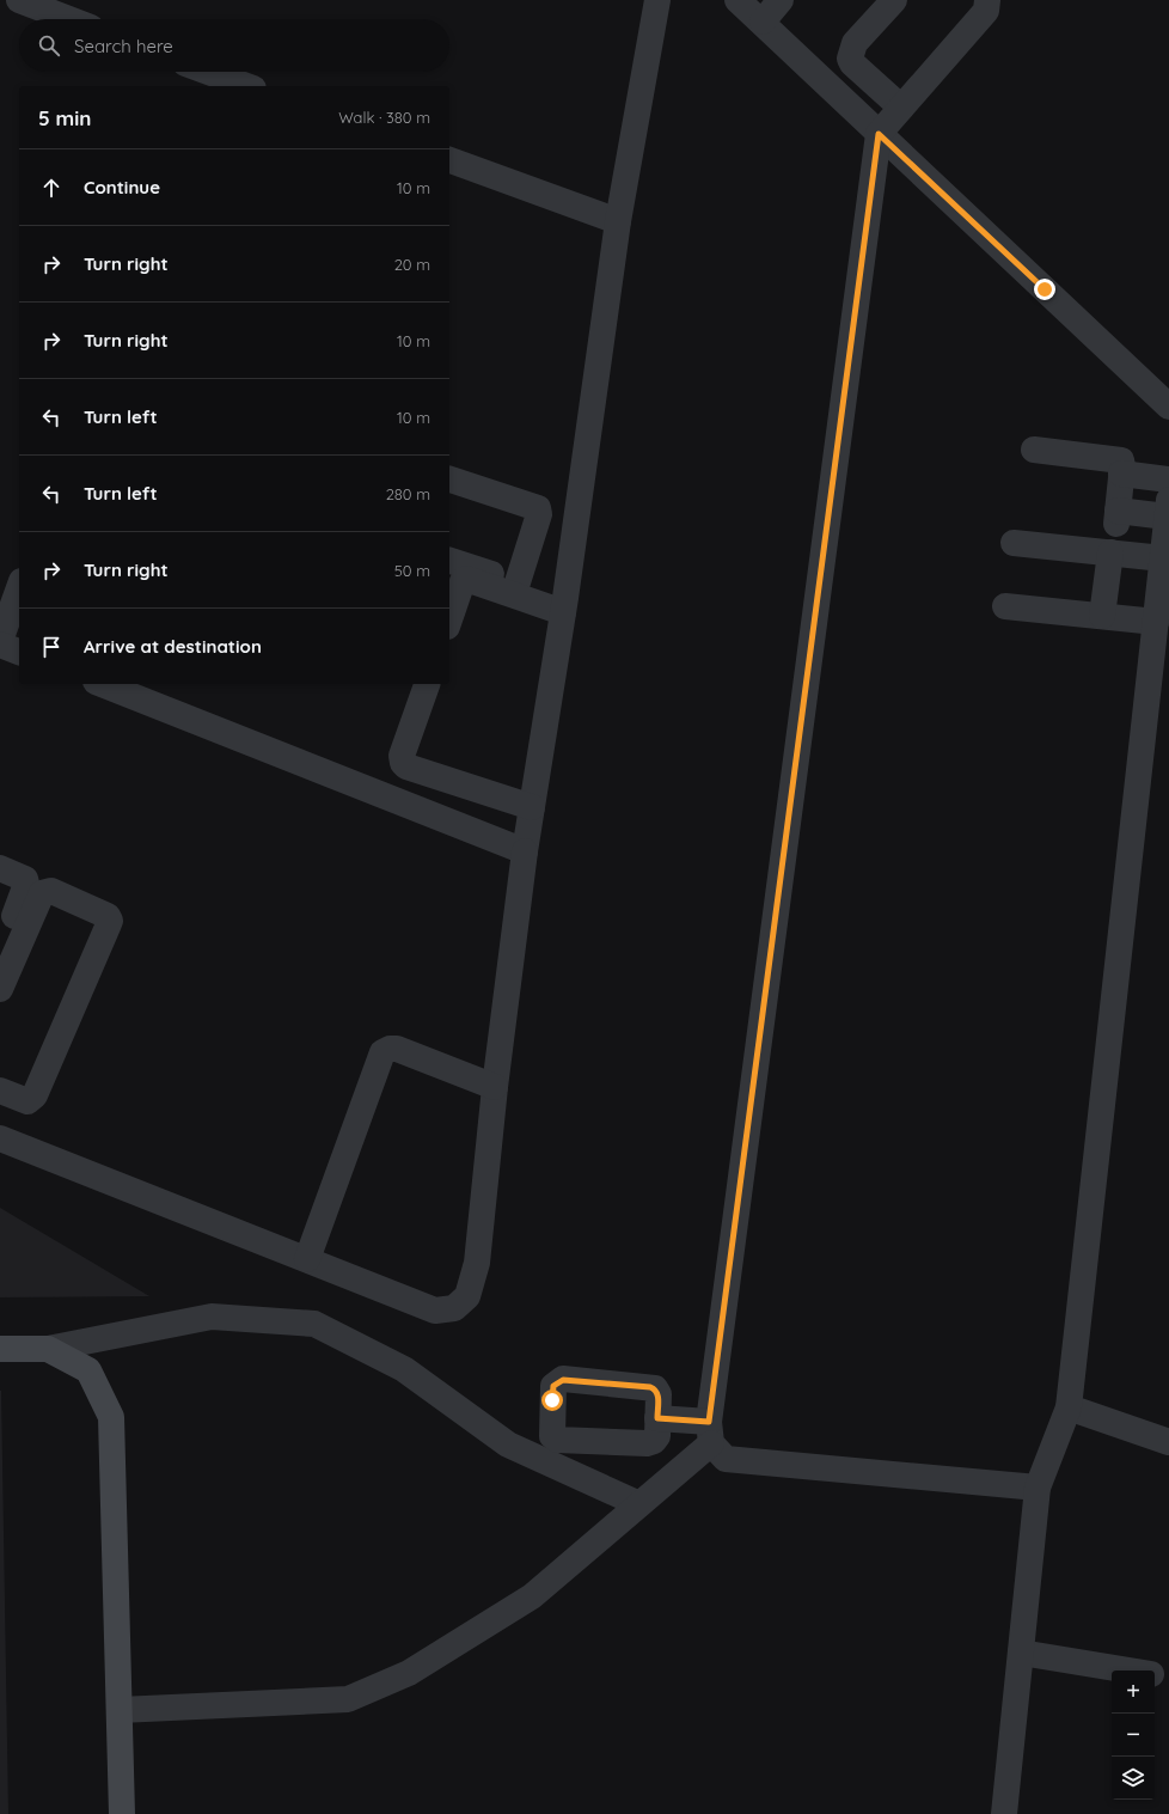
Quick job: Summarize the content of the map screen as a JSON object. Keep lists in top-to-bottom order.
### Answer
{
  "page": {
    "search": "Search here",
    "heading": ["5 min", "Walk · 380 m"],
    "list": [
      ["Continue", "10 m"],
      ["Turn right", "20 m"],
      ["Turn right", "10 m"],
      ["Turn left", "10 m"],
      ["Turn left", "280 m"],
      ["Turn right", "50 m"],
      "Arrive at destination"
    ],
    "map_buttons": ["+", "−"]
  }
}
